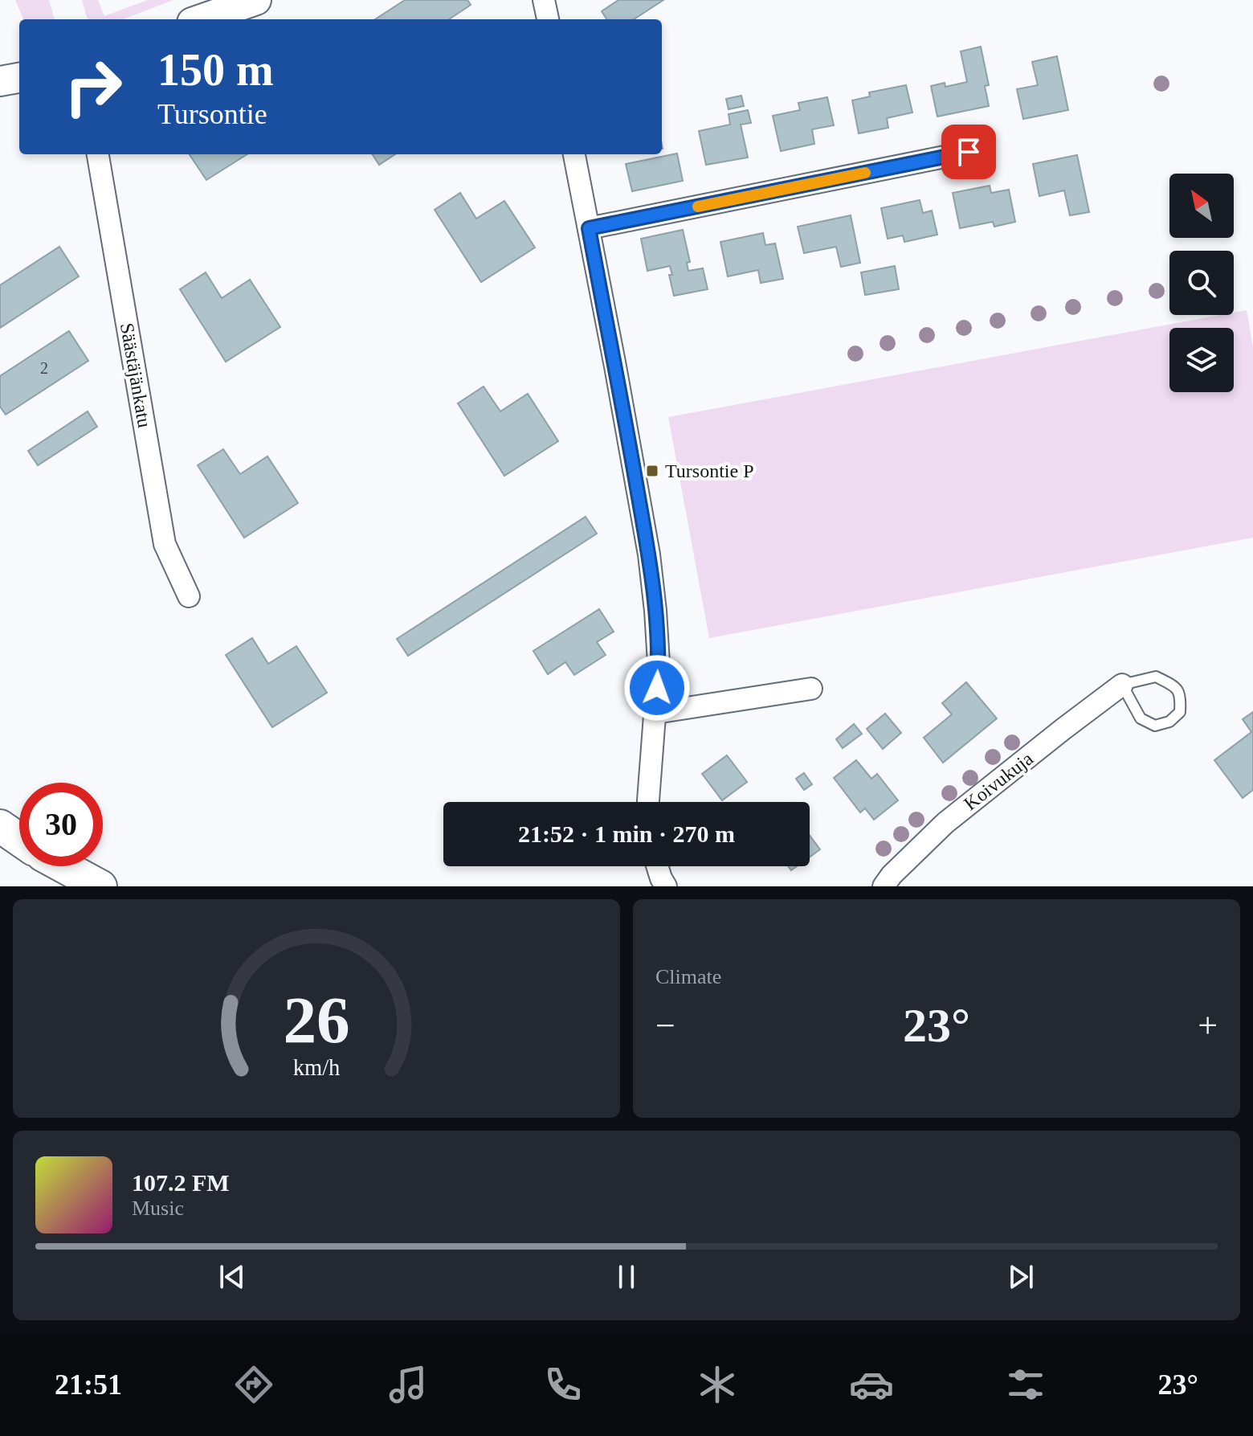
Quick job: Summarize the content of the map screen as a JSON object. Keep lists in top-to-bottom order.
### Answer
{
  "streets": {
    "street": ["Säästäjänkatu", "Koivukuja"]
  },
  "places": {
    "transit": ["Tursontie P"]
  },
  "house_numbers": ["2"],
  "north": "top left",
  "page": {
    "turn": ["150 m", "Tursontie"],
    "limit": "30",
    "trip": "21:52 · 1 min · 270 m",
    "tile": "Climate",
    "heat": ["−", "23°", "+"],
    "song": ["107.2 FM", "Music"],
    "tabs": ["21:51", "23°"],
    "gauge": ["26", "km/h"]
  }
}
